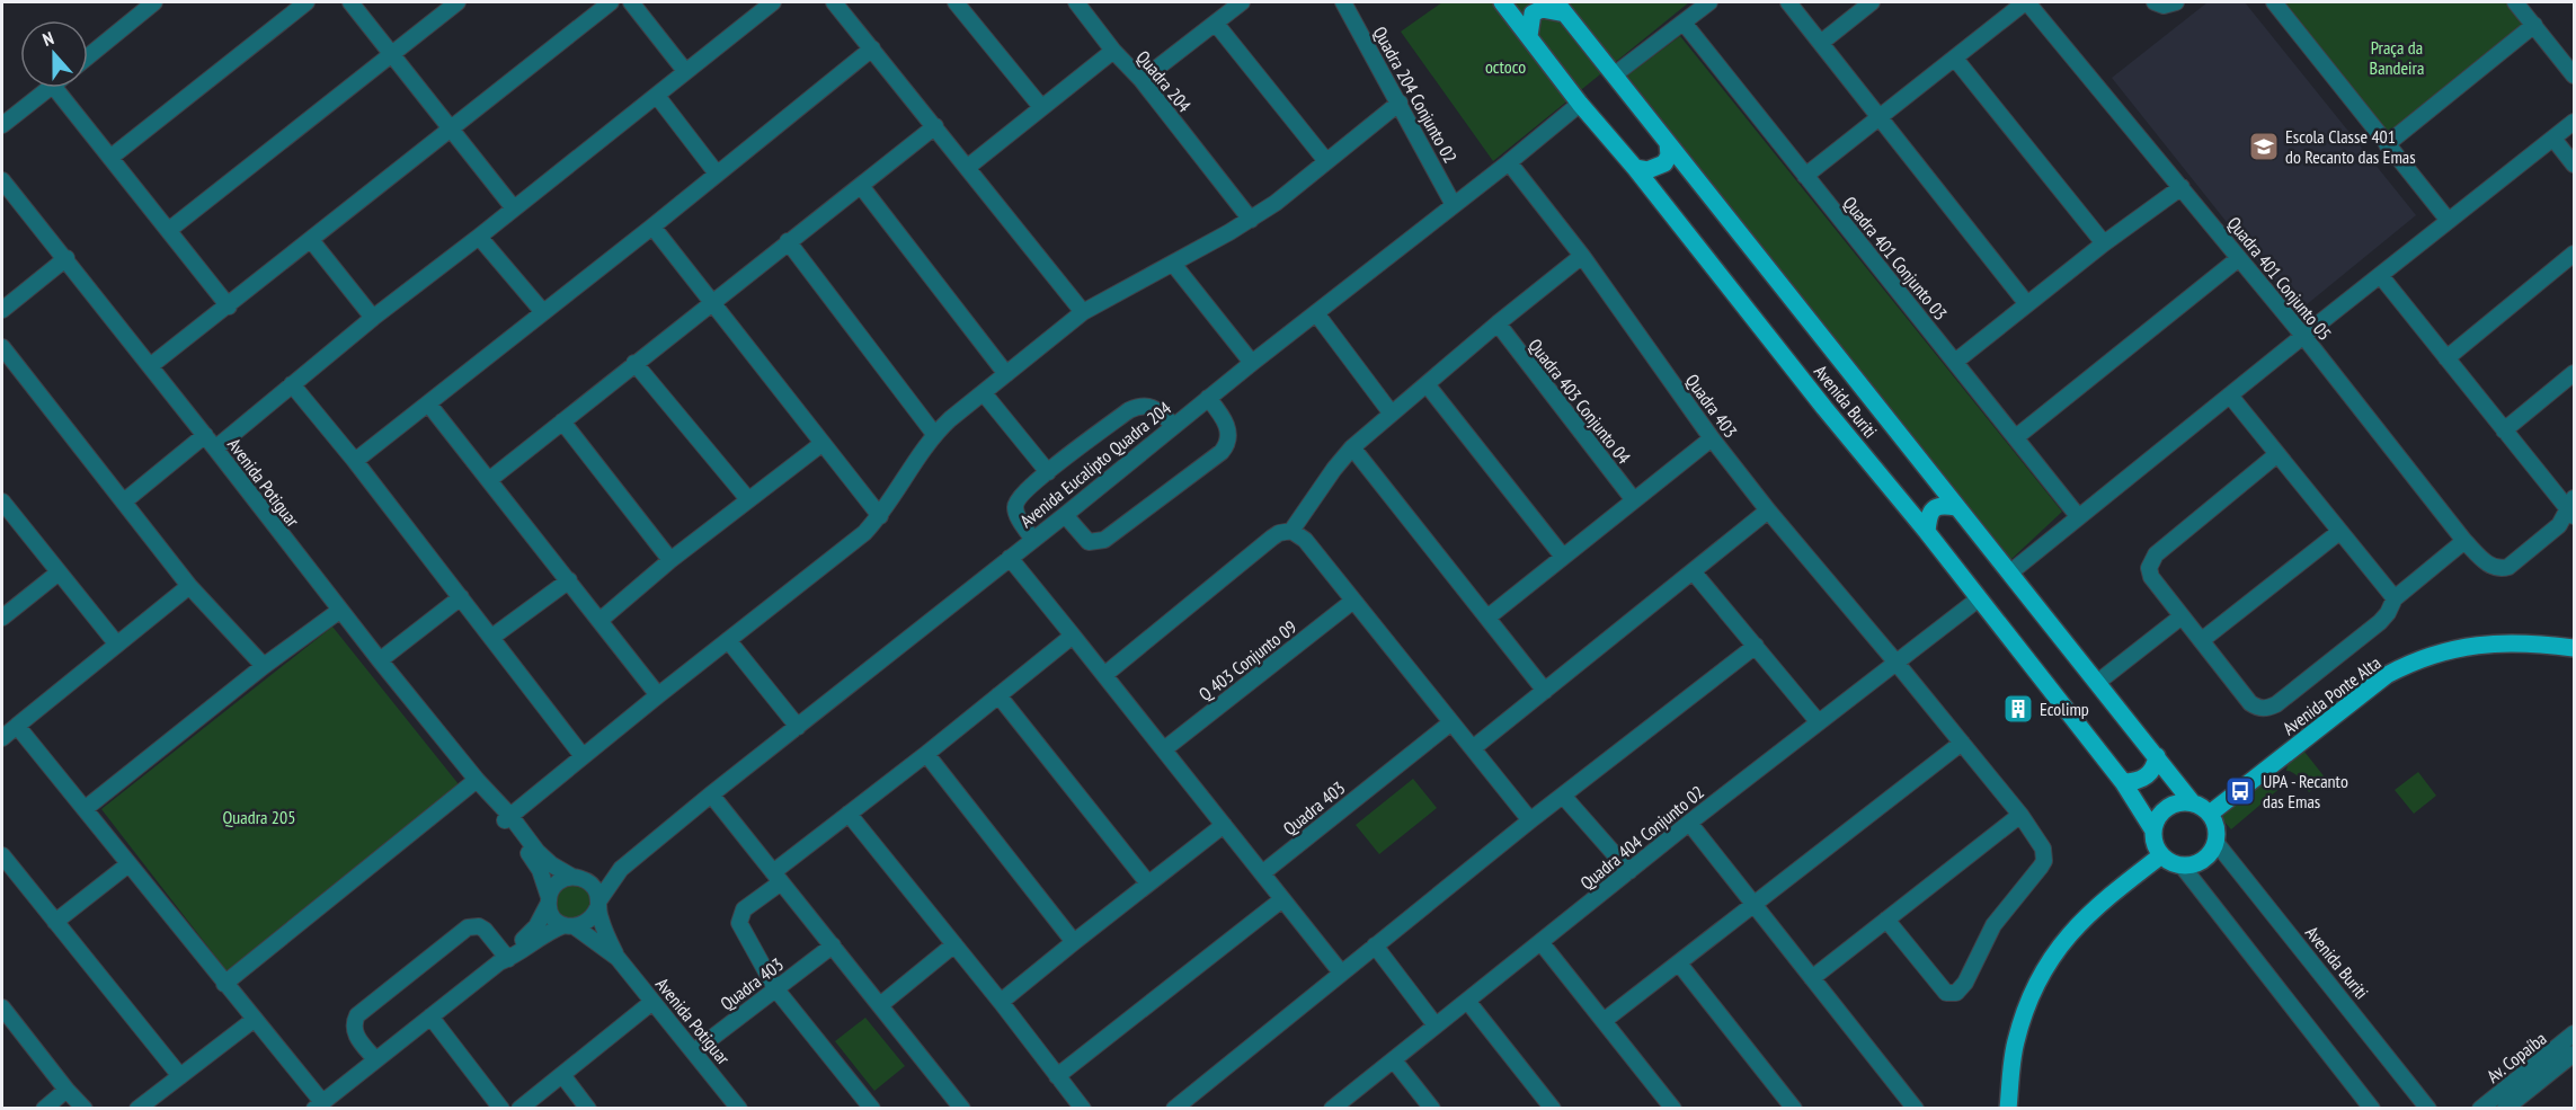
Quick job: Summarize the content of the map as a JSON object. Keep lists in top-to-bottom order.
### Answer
{
  "streets": {
    "main road": ["Avenida Buriti", "Avenida Ponte Alta"],
    "street": [
      "Quadra 204",
      "Quadra 204 Conjunto 02",
      "Quadra 401 Conjunto 03",
      "Quadra 401 Conjunto 05",
      "Quadra 403 Conjunto 04",
      "Quadra 403",
      "Avenida Eucalipto Quadra 204",
      "Avenida Potiguar",
      "Q 403 Conjunto 09",
      "Quadra 404 Conjunto 02",
      "Av. Copaíba"
    ]
  },
  "crossings": [
    ["Quadra 204 Conjunto 02", "Avenida Eucalipto Quadra 204"],
    ["Avenida Buriti", "Avenida Eucalipto Quadra 204"],
    ["Avenida Buriti", "Avenida Ponte Alta"],
    ["Avenida Buriti", "Quadra 404 Conjunto 02"],
    ["Quadra 403", "Avenida Eucalipto Quadra 204"],
    ["Quadra 403", "Avenida Potiguar"],
    ["Quadra 403", "Quadra 404 Conjunto 02"]
  ],
  "parks": ["Praça da Bandeira", "octoco", "Quadra 205"],
  "places": {
    "school or university": ["Escola Classe 401 do Recanto das Emas"],
    "building": ["Ecolimp"],
    "bus stop": ["UPA - Recanto das Emas"]
  },
  "north": "top"
}
